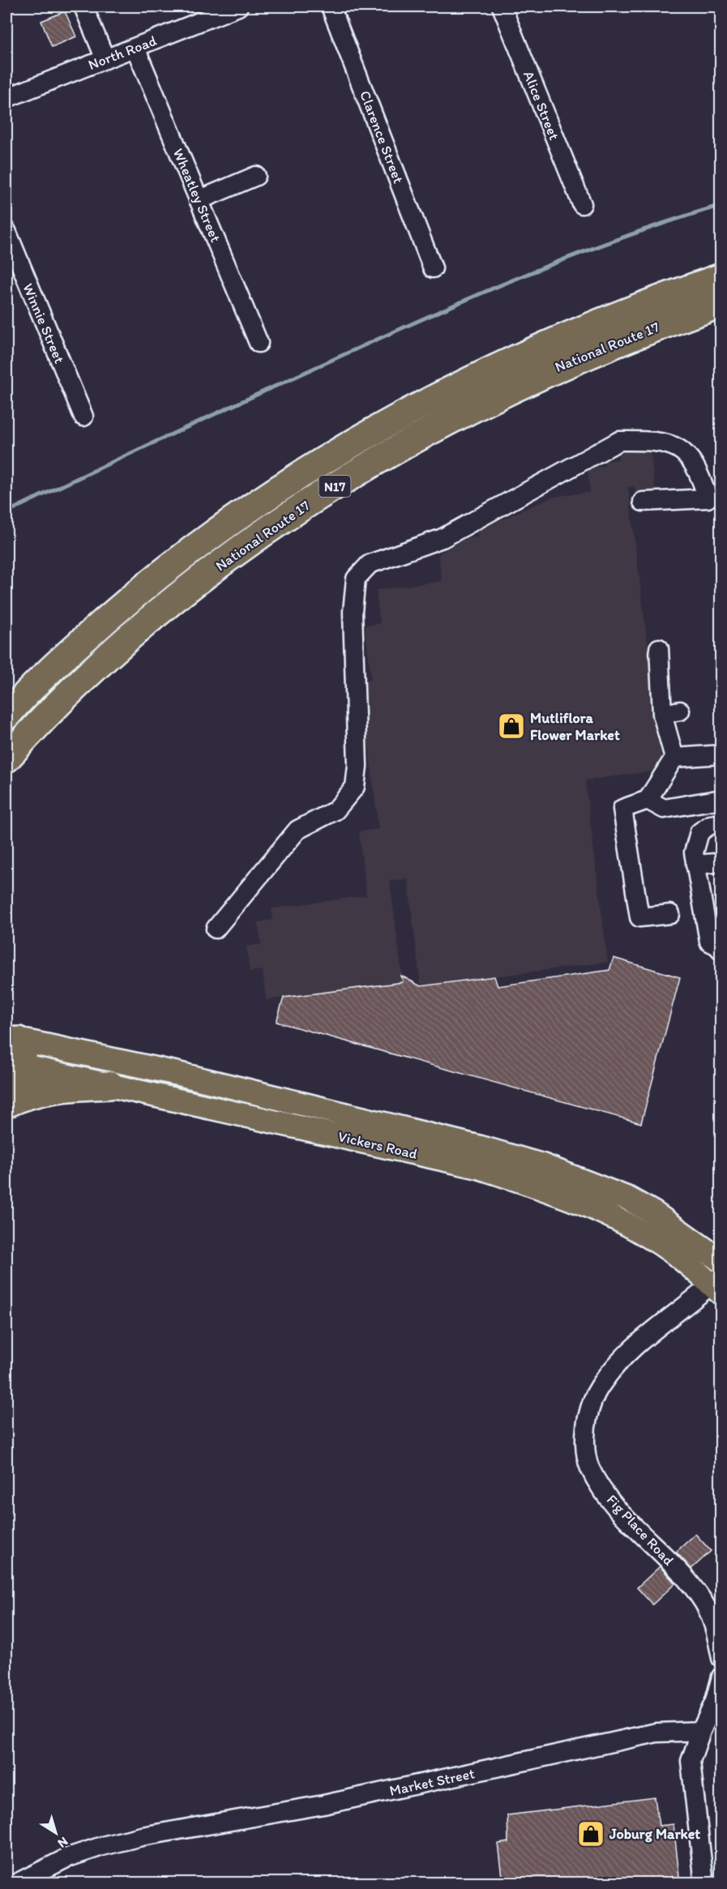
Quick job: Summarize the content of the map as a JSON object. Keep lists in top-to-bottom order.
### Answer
{
  "streets": {
    "highway": ["National Route 17", "N17"],
    "main road": ["Vickers Road"],
    "street": [
      "North Road",
      "Alice Street",
      "Clarence Street",
      "Wheatley Street",
      "Winnie Street",
      "Fig Place Road",
      "Market Street"
    ]
  },
  "crossings": [
    ["North Road", "Wheatley Street"],
    ["Vickers Road", "Fig Place Road"]
  ],
  "places": {
    "shop": ["Mutliflora Flower Market", "Joburg Market"]
  },
  "north": "bottom right"
}
